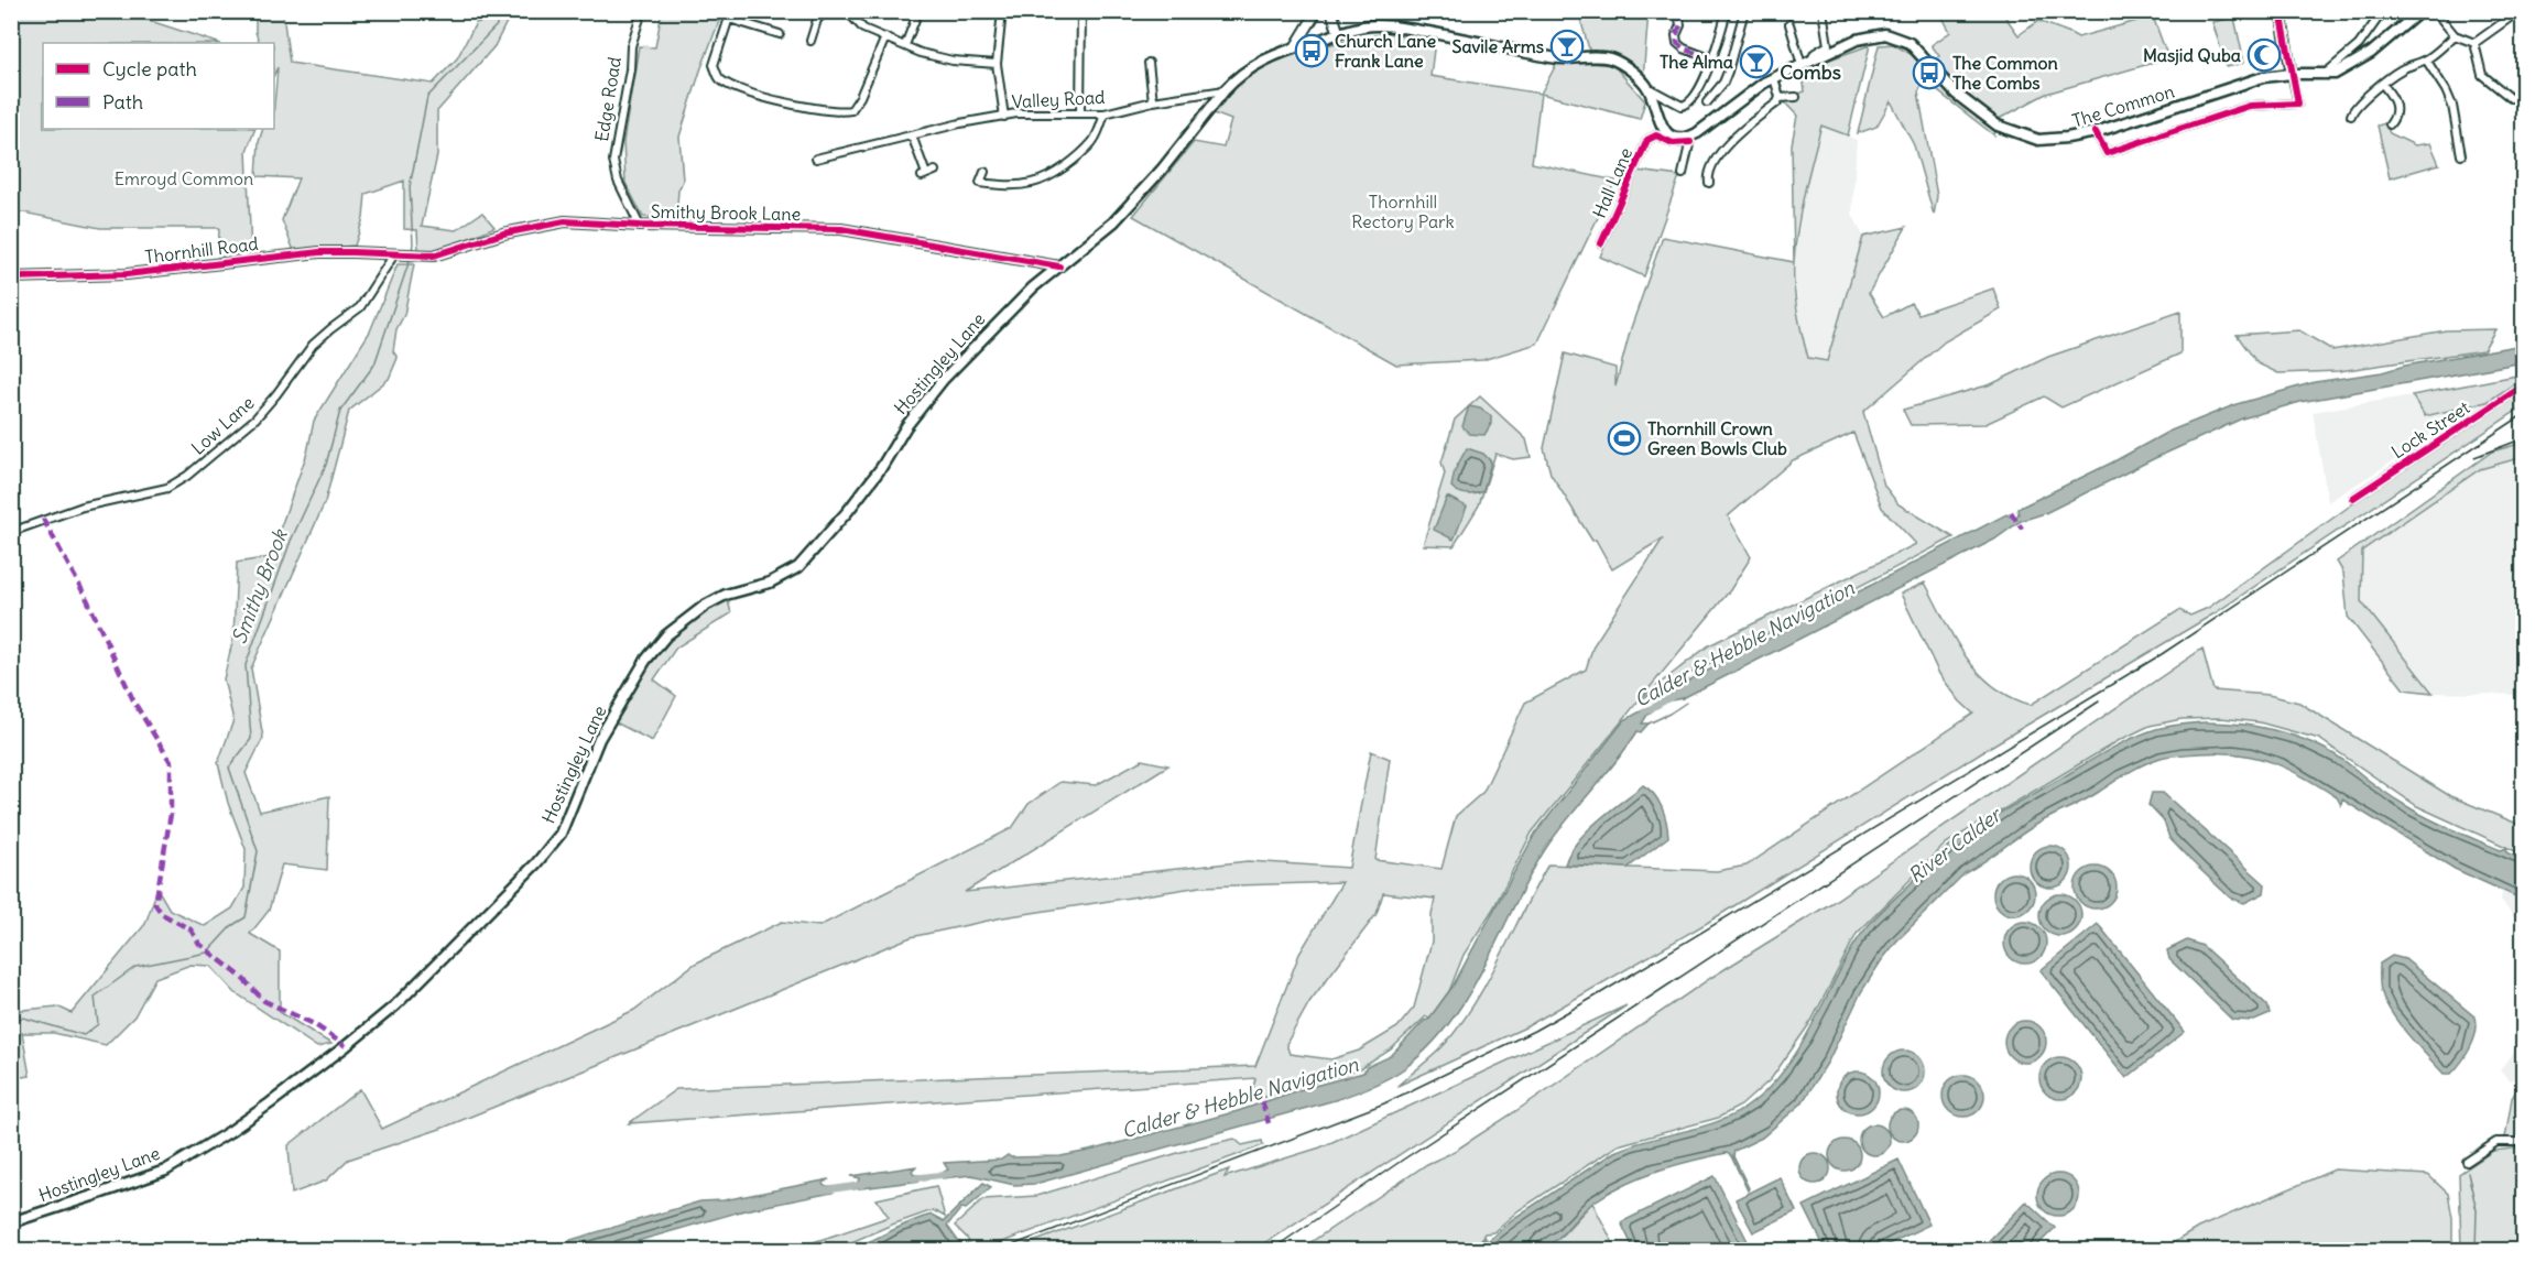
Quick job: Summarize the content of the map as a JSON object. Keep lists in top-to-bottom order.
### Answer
{
  "streets": {
    "main road": ["The Common", "Hostingley Lane"],
    "street": [
      "Edge Road",
      "Valley Road",
      "Hall Lane",
      "Smithy Brook Lane",
      "Thornhill Road",
      "Low Lane",
      "Lock Street"
    ]
  },
  "crossings": [
    ["Edge Road", "Smithy Brook Lane"],
    ["Valley Road", "Hostingley Lane"],
    ["Smithy Brook Lane", "Thornhill Road"],
    ["Smithy Brook Lane", "Hostingley Lane"],
    ["Smithy Brook Lane", "Low Lane"],
    ["Thornhill Road", "Low Lane"]
  ],
  "districts": ["Combs"],
  "water": ["Smithy Brook", "Calder & Hebble Navigation", "River Calder"],
  "parks": ["Emroyd Common", "Thornhill Rectory Park"],
  "places": {
    "bar": ["Savile Arms", "The Alma"],
    "bus stop": ["Church Lane Frank Lane", "The Common The Combs"],
    "mosque": ["Masjid Quba"],
    "sports": ["Thornhill Crown Green Bowls Club"]
  },
  "legend": ["Cycle path", "Path"]
}
